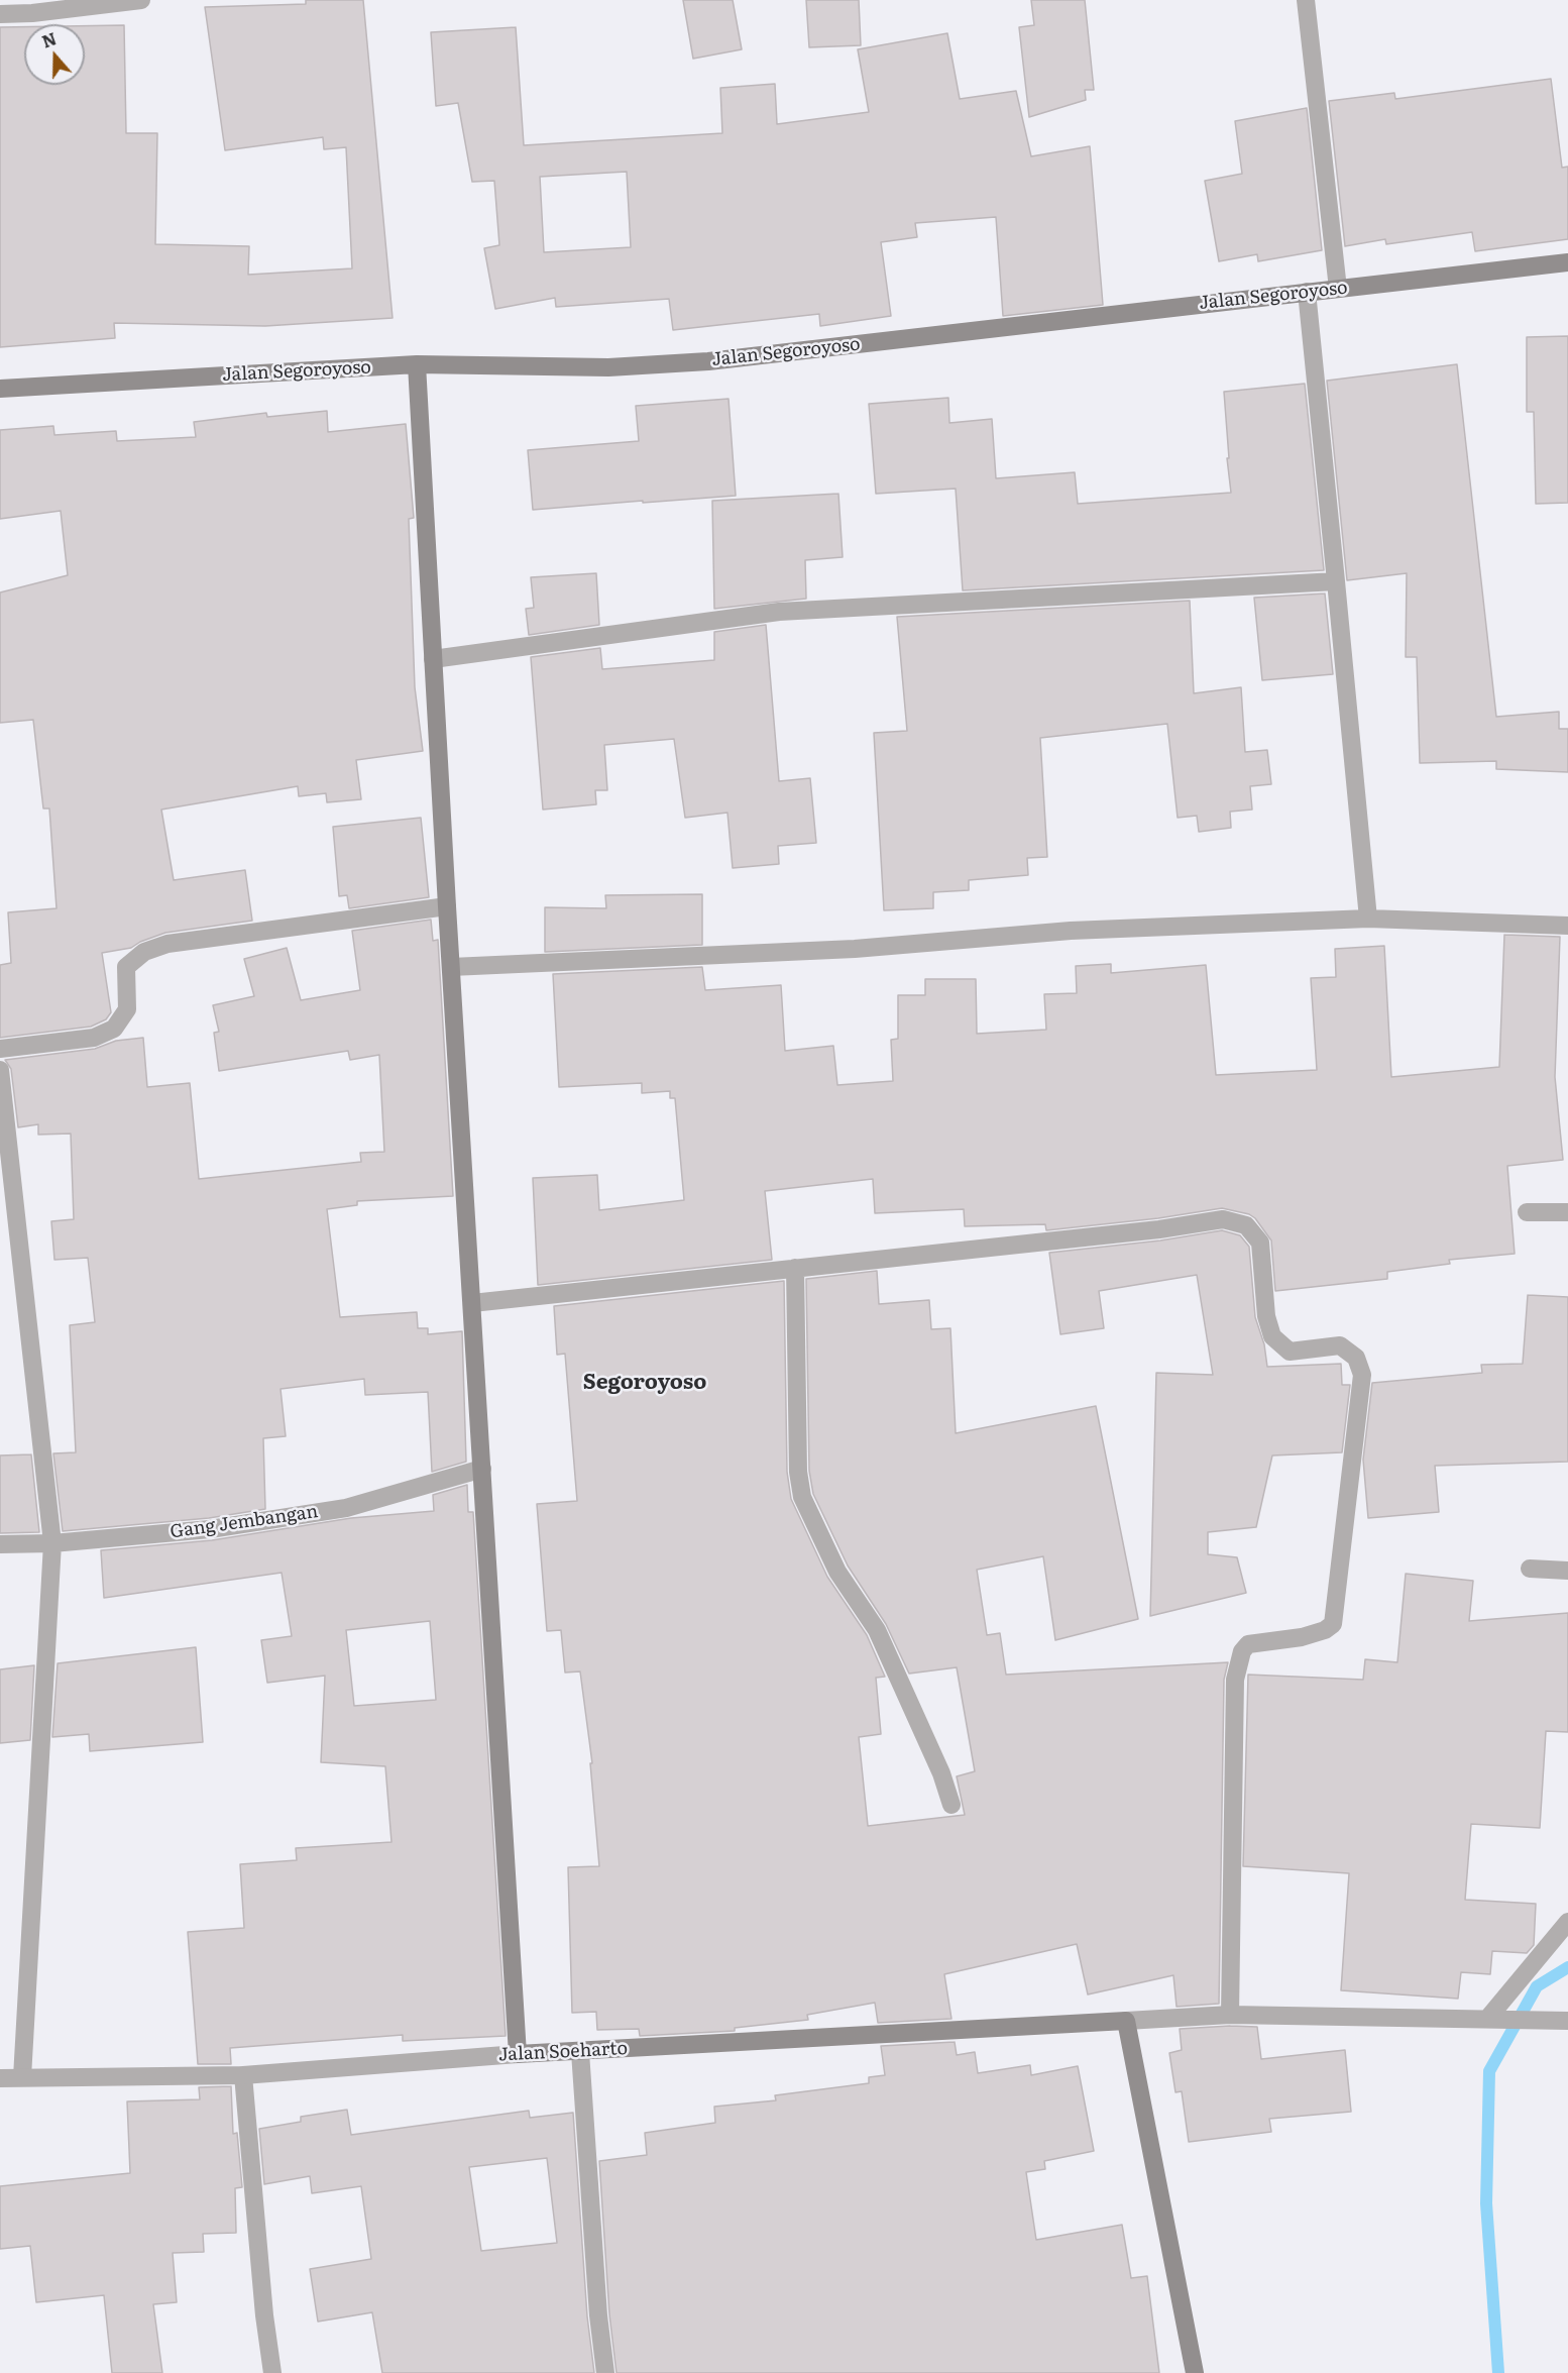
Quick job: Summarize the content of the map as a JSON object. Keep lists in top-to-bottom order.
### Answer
{
  "streets": {
    "main road": ["Jalan Segoroyoso", "Jalan Soeharto"],
    "street": ["Gang Jembangan"]
  },
  "districts": ["Segoroyoso"],
  "north": "top"
}
